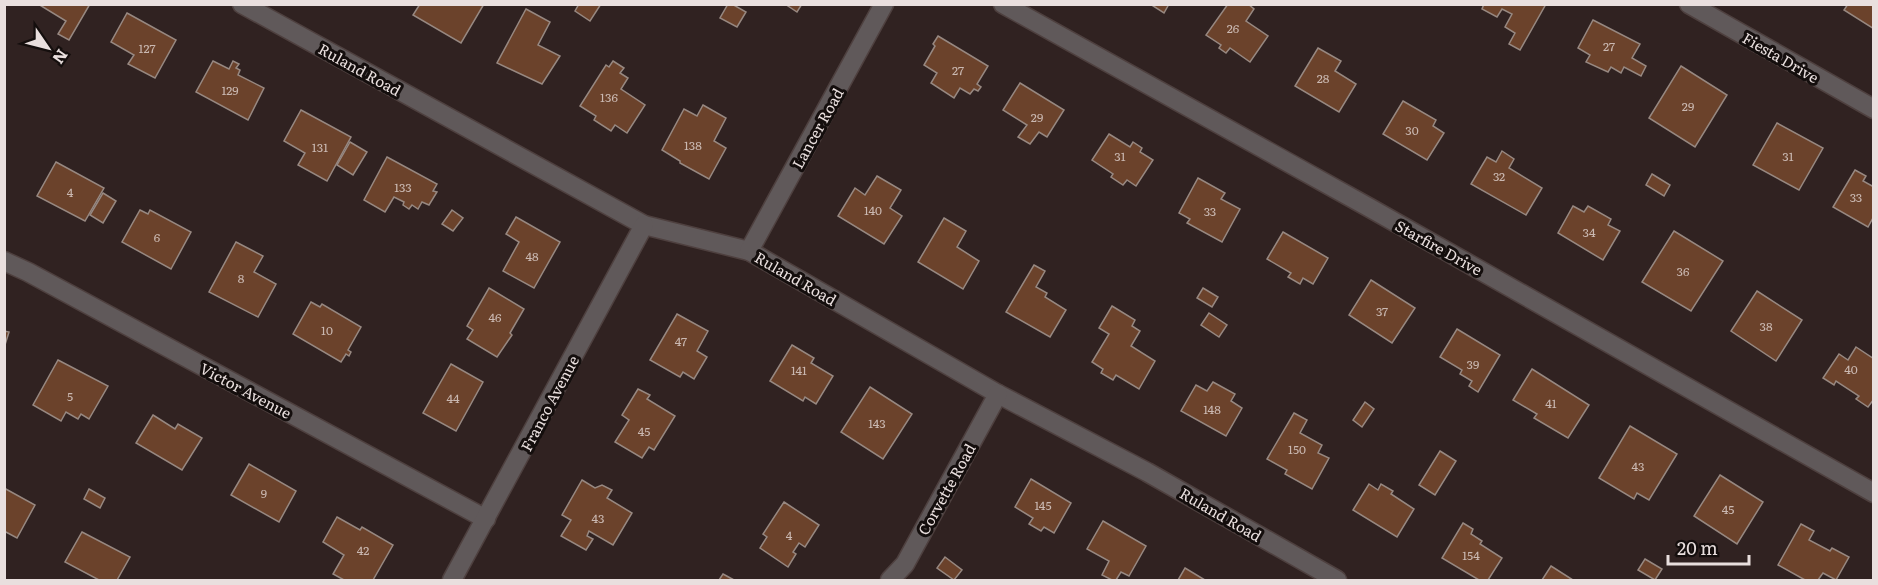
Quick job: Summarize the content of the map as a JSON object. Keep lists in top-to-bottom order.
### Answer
{
  "streets": {
    "street": [
      "Fiesta Drive",
      "Ruland Road",
      "Lancer Road",
      "Starfire Drive",
      "Victor Avenue",
      "Franco Avenue",
      "Corvette Road"
    ]
  },
  "crossings": [
    ["Ruland Road", "Lancer Road"],
    ["Ruland Road", "Franco Avenue"],
    ["Ruland Road", "Corvette Road"],
    ["Victor Avenue", "Franco Avenue"]
  ],
  "house_numbers": [
    "26",
    "27",
    "127",
    "27",
    "28",
    "129",
    "136",
    "29",
    "29",
    "30",
    "138",
    "131",
    "31",
    "31",
    "32",
    "133",
    "4",
    "33",
    "140",
    "33",
    "34",
    "6",
    "48",
    "36",
    "8",
    "37",
    "46",
    "38",
    "10",
    "47",
    "39",
    "40",
    "141",
    "5",
    "44",
    "41",
    "148",
    "143",
    "45",
    "150",
    "43",
    "9",
    "145",
    "45",
    "43",
    "4",
    "42",
    "154"
  ],
  "scale_bar": "20 m",
  "north": "bottom right"
}
